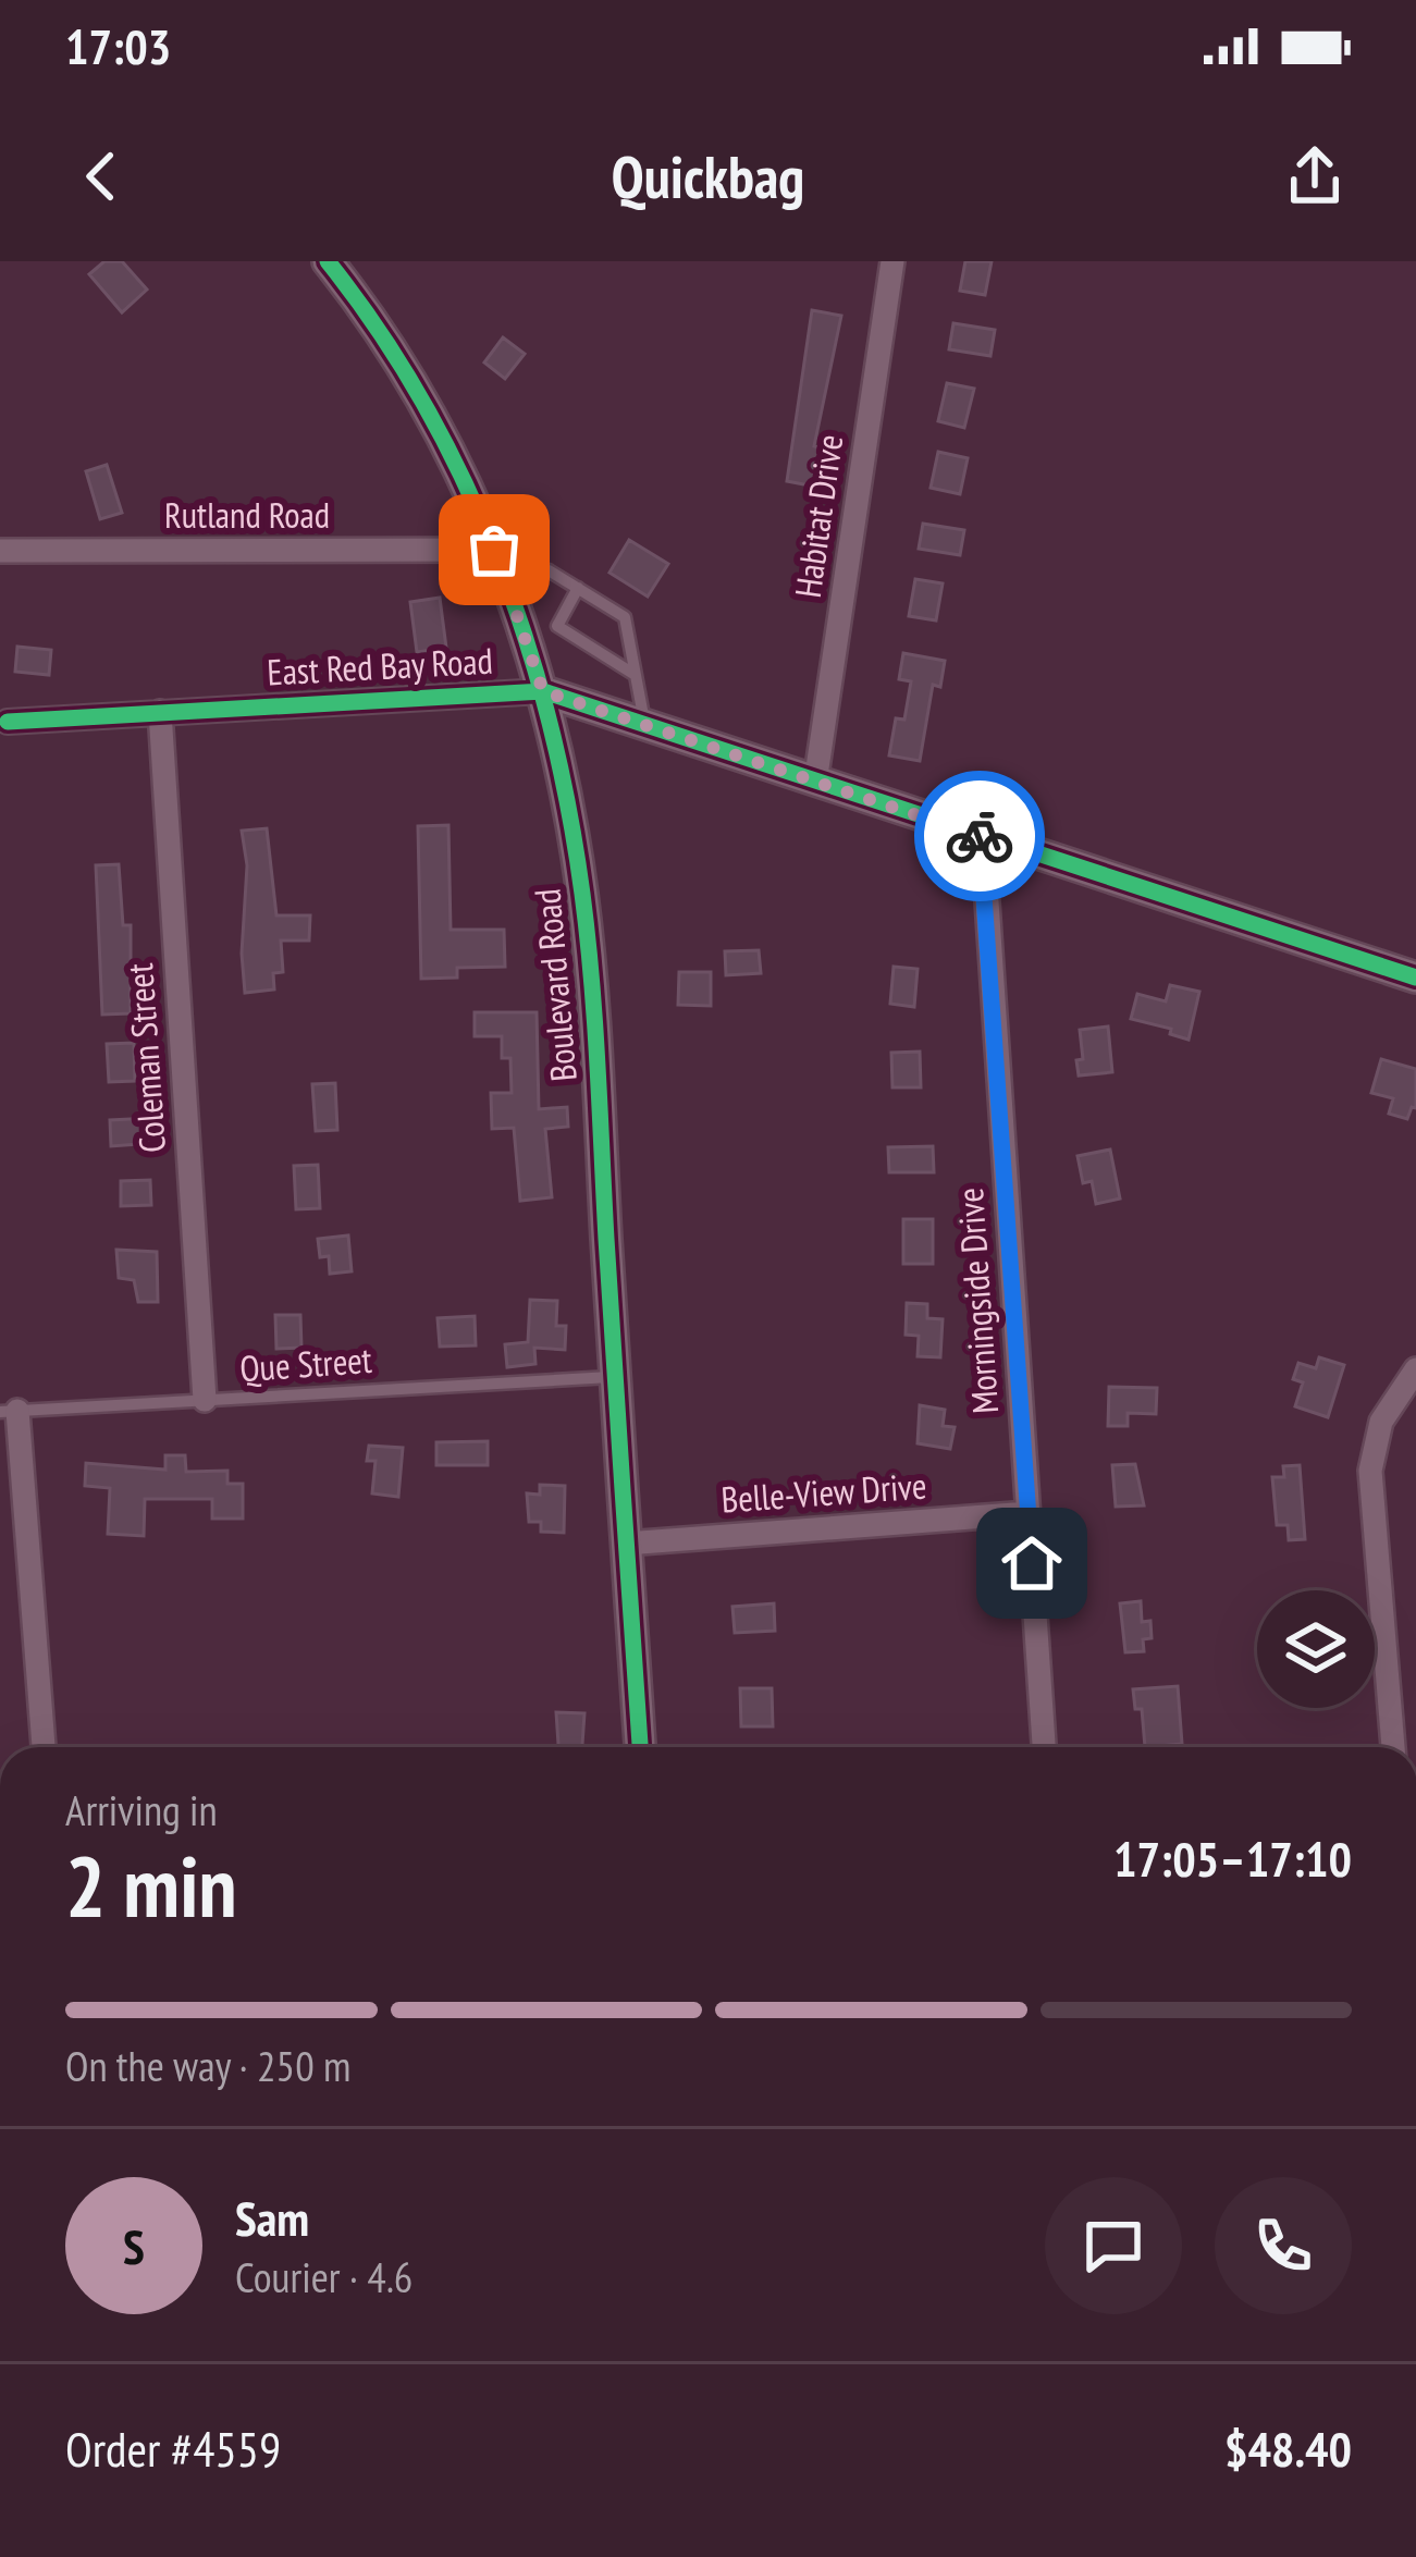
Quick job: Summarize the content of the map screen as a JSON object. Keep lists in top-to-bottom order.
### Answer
{
  "streets": {
    "street": [
      "Rutland Road",
      "Habitat Drive",
      "East Red Bay Road",
      "Boulevard Road",
      "Coleman Street",
      "Morningside Drive",
      "Belle-View Drive"
    ],
    "lane": ["Que Street"]
  },
  "crossings": [
    ["Rutland Road", "Boulevard Road"],
    ["Habitat Drive", "East Red Bay Road"],
    ["East Red Bay Road", "Boulevard Road"],
    ["East Red Bay Road", "Coleman Street"],
    ["East Red Bay Road", "Morningside Drive"],
    ["Boulevard Road", "Que Street"],
    ["Boulevard Road", "Belle-View Drive"],
    ["Coleman Street", "Que Street"],
    ["Morningside Drive", "Belle-View Drive"]
  ],
  "page": {
    "status": "17:03",
    "header": "Quickbag",
    "heading": ["2 min", "Arriving in", "17:05–17:10"],
    "panel": [
      "Sam",
      "Courier · 4.6",
      "Order #4559",
      "$48.40"
    ],
    "bar": "On the way · 250 m",
    "round": "S"
  }
}
